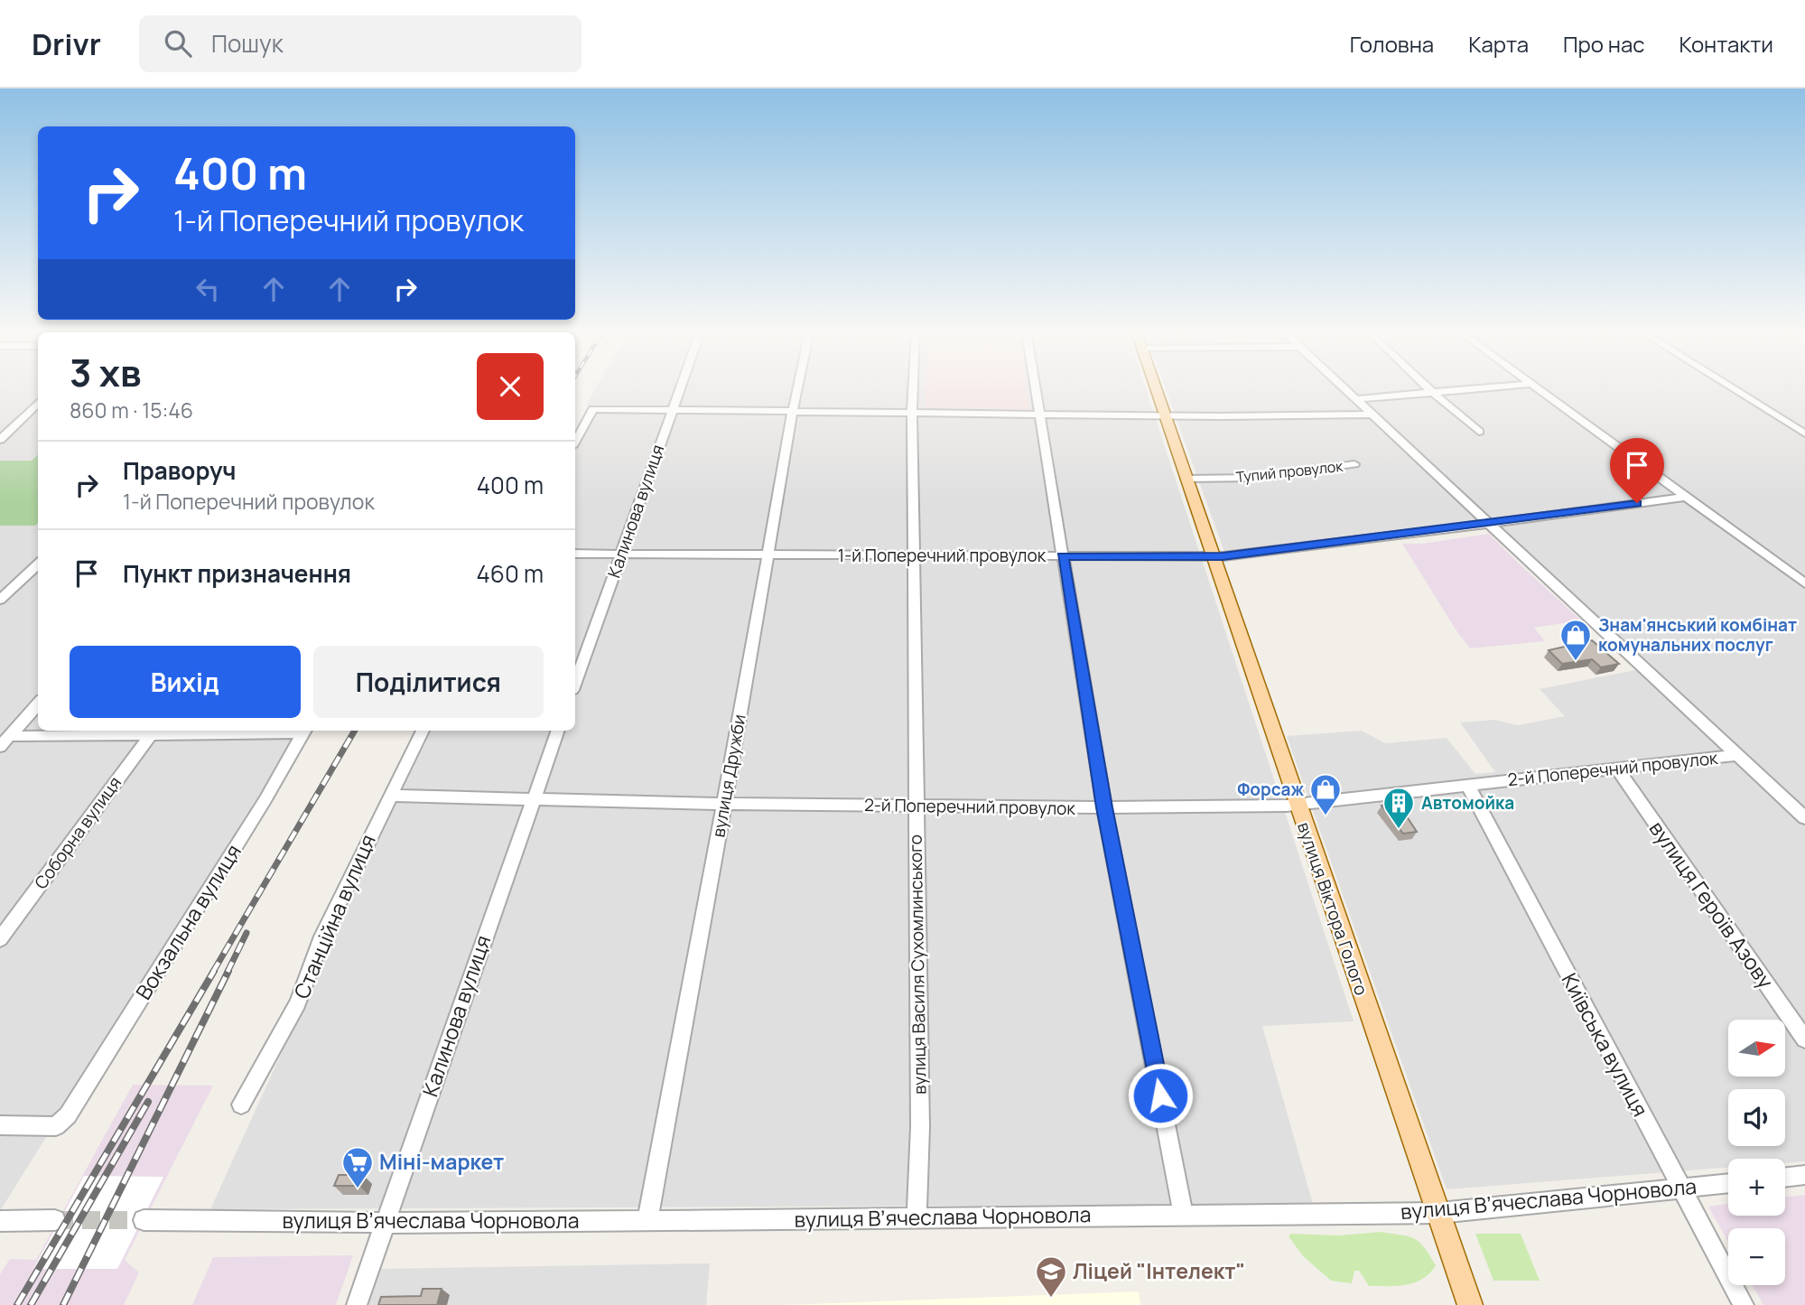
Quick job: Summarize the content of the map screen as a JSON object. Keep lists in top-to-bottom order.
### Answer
{
  "streets": {
    "main road": ["вулиця Віктора Голого"],
    "street": [
      "Тупий провулок",
      "Калинова вулиця",
      "1-й Поперечний провулок",
      "2-й Поперечний провулок",
      "вулиця Дружби",
      "Соборна вулиця",
      "вулиця Героїв Азову",
      "Станційна вулиця",
      "Вокзальна вулиця",
      "вулиця Василя Сухомлинського",
      "Київська вулиця",
      "вулиця Вʼячеслава Чорновола"
    ]
  },
  "crossings": [
    ["Тупий провулок", "вулиця Віктора Голого"],
    ["Калинова вулиця", "1-й Поперечний провулок"],
    ["Калинова вулиця", "2-й Поперечний провулок"],
    ["Калинова вулиця", "вулиця Вʼячеслава Чорновола"],
    ["1-й Поперечний провулок", "вулиця Дружби"],
    ["1-й Поперечний провулок", "вулиця Віктора Голого"],
    ["1-й Поперечний провулок", "вулиця Василя Сухомлинського"],
    ["2-й Поперечний провулок", "вулиця Дружби"],
    ["2-й Поперечний провулок", "вулиця Героїв Азову"],
    ["2-й Поперечний провулок", "вулиця Віктора Голого"],
    ["2-й Поперечний провулок", "Станційна вулиця"],
    ["2-й Поперечний провулок", "вулиця Василя Сухомлинського"],
    ["2-й Поперечний провулок", "Київська вулиця"],
    ["вулиця Дружби", "вулиця Вʼячеслава Чорновола"],
    ["вулиця Віктора Голого", "вулиця Вʼячеслава Чорновола"],
    ["вулиця Василя Сухомлинського", "вулиця Вʼячеслава Чорновола"],
    ["Київська вулиця", "вулиця Вʼячеслава Чорновола"]
  ],
  "places": {
    "shop": ["Знам'янський комбінат комунальних послуг", "Форсаж"],
    "building": ["Автомойка"],
    "supermarket": ["Міні-маркет"],
    "school or university": ["Ліцей \"Інтелект\""]
  },
  "north": "right",
  "page": {
    "header": "Drivr",
    "search": "Пошук",
    "nav": [
      "Головна",
      "Карта",
      "Про нас",
      "Контакти"
    ],
    "turn": ["400 m", "1-й Поперечний провулок"],
    "heading": ["3 хв", "860 m · 15:46"],
    "list": [
      {
        "name": "Праворуч",
        "note": "1-й Поперечний провулок",
        "value": "400 m"
      },
      {
        "name": "Пункт призначення",
        "value": "460 m"
      }
    ],
    "buttons": ["Вихід", "Поділитися"],
    "map_buttons": ["+", "−"]
  }
}
